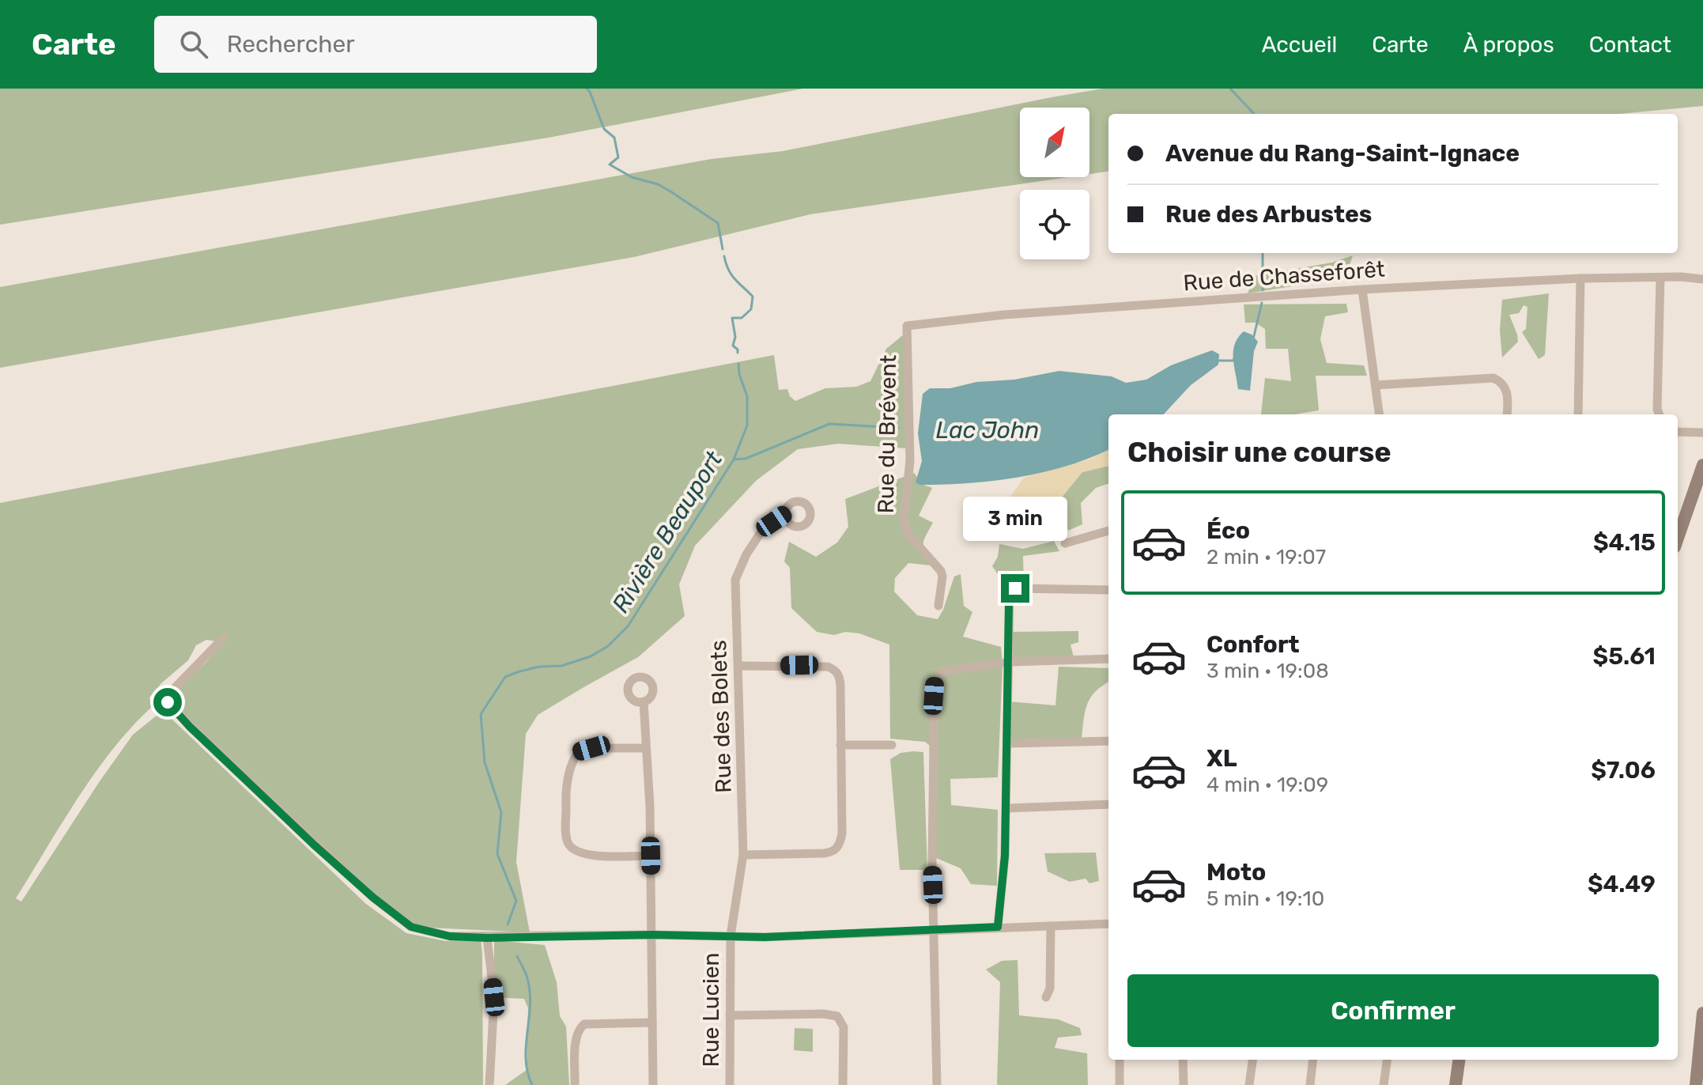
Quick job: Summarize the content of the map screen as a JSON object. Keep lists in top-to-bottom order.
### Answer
{
  "streets": {
    "street": [
      "Rue de Chasseforêt",
      "Rue du Brévent",
      "Rue des Bolets",
      "Rue Lucien"
    ]
  },
  "crossings": [
    ["Rue de Chasseforêt", "Rue du Brévent"],
    ["Rue des Bolets", "Rue Lucien"]
  ],
  "water": ["Lac John", "Rivière Beauport"],
  "north": "top right",
  "page": {
    "header": "Carte",
    "search": "Rechercher",
    "nav": [
      "Accueil",
      "Carte",
      "À propos",
      "Contact"
    ],
    "banner": ["Avenue du Rang-Saint-Ignace", "Rue des Arbustes"],
    "heading": "Choisir une course",
    "list": [
      {
        "name": "Éco",
        "note": "2 min · 19:07",
        "value": "$4.15"
      },
      {
        "name": "Confort",
        "note": "3 min · 19:08",
        "value": "$5.61"
      },
      {
        "name": "XL",
        "note": "4 min · 19:09",
        "value": "$7.06"
      },
      {
        "name": "Moto",
        "note": "5 min · 19:10",
        "value": "$4.49"
      }
    ],
    "bubble": "3 min",
    "buttons": "Confirmer"
  }
}
